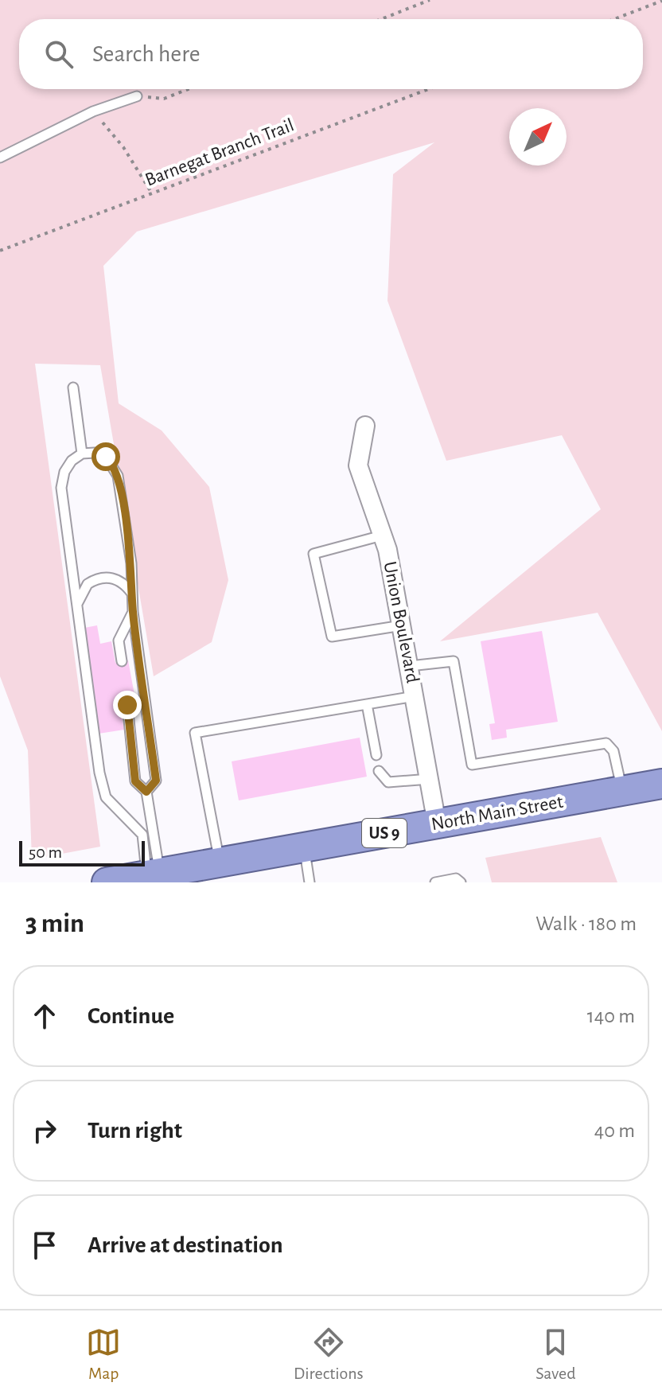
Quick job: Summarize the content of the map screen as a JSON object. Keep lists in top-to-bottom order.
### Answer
{
  "streets": {
    "highway": ["North Main Street", "US 9"],
    "street": ["Union Boulevard"],
    "path": ["Barnegat Branch Trail"]
  },
  "crossings": [
    ["Union Boulevard", "North Main Street"]
  ],
  "scale_bar": "50 m",
  "north": "top right",
  "page": {
    "search": "Search here",
    "scale": "50 m",
    "heading": ["3 min", "Walk · 180 m"],
    "list": [
      ["Continue", "140 m"],
      ["Turn right", "40 m"],
      "Arrive at destination"
    ],
    "nav": ["Map", "Directions", "Saved"]
  }
}
